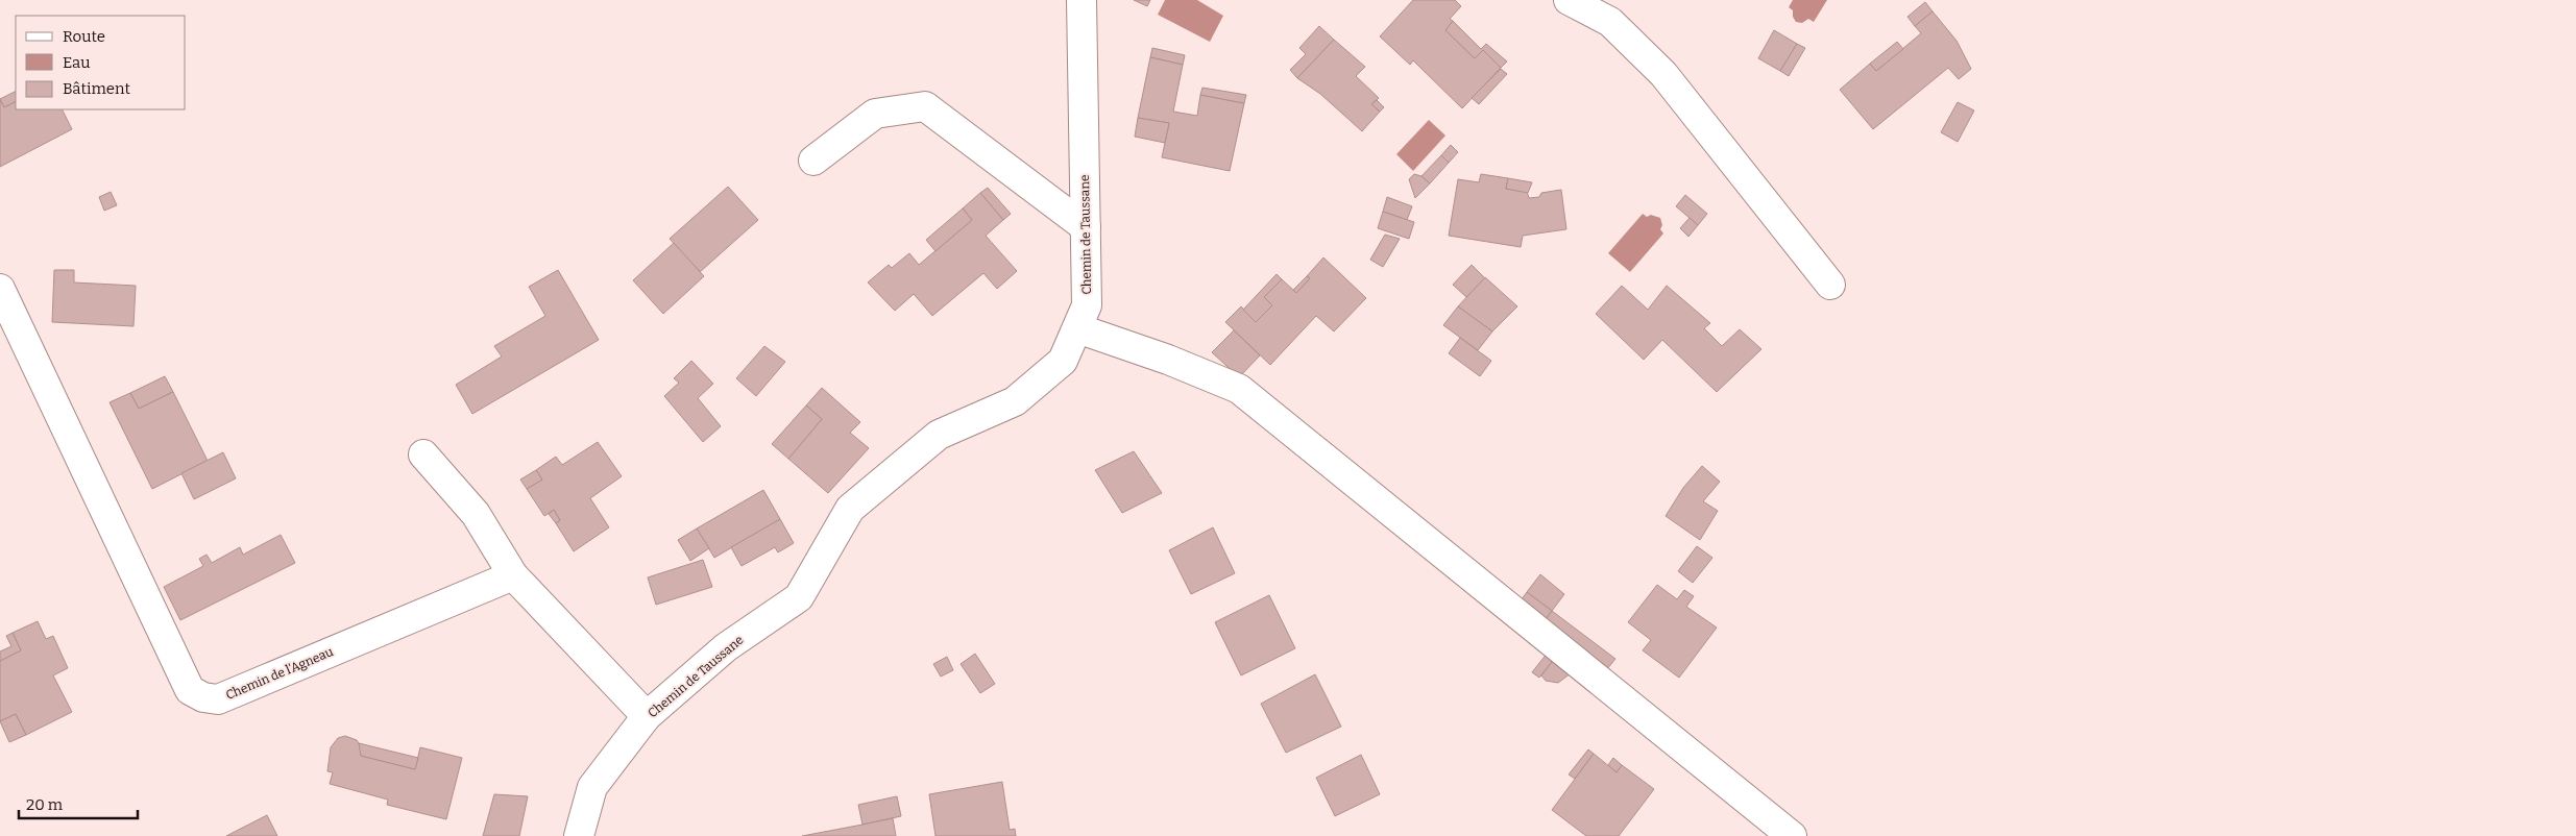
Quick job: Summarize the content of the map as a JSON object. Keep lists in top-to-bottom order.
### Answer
{
  "streets": {
    "street": ["Chemin de Taussane", "Chemin de l'Agneau"]
  },
  "legend": ["Route", "Eau", "Bâtiment"],
  "scale_bar": "20 m"
}
